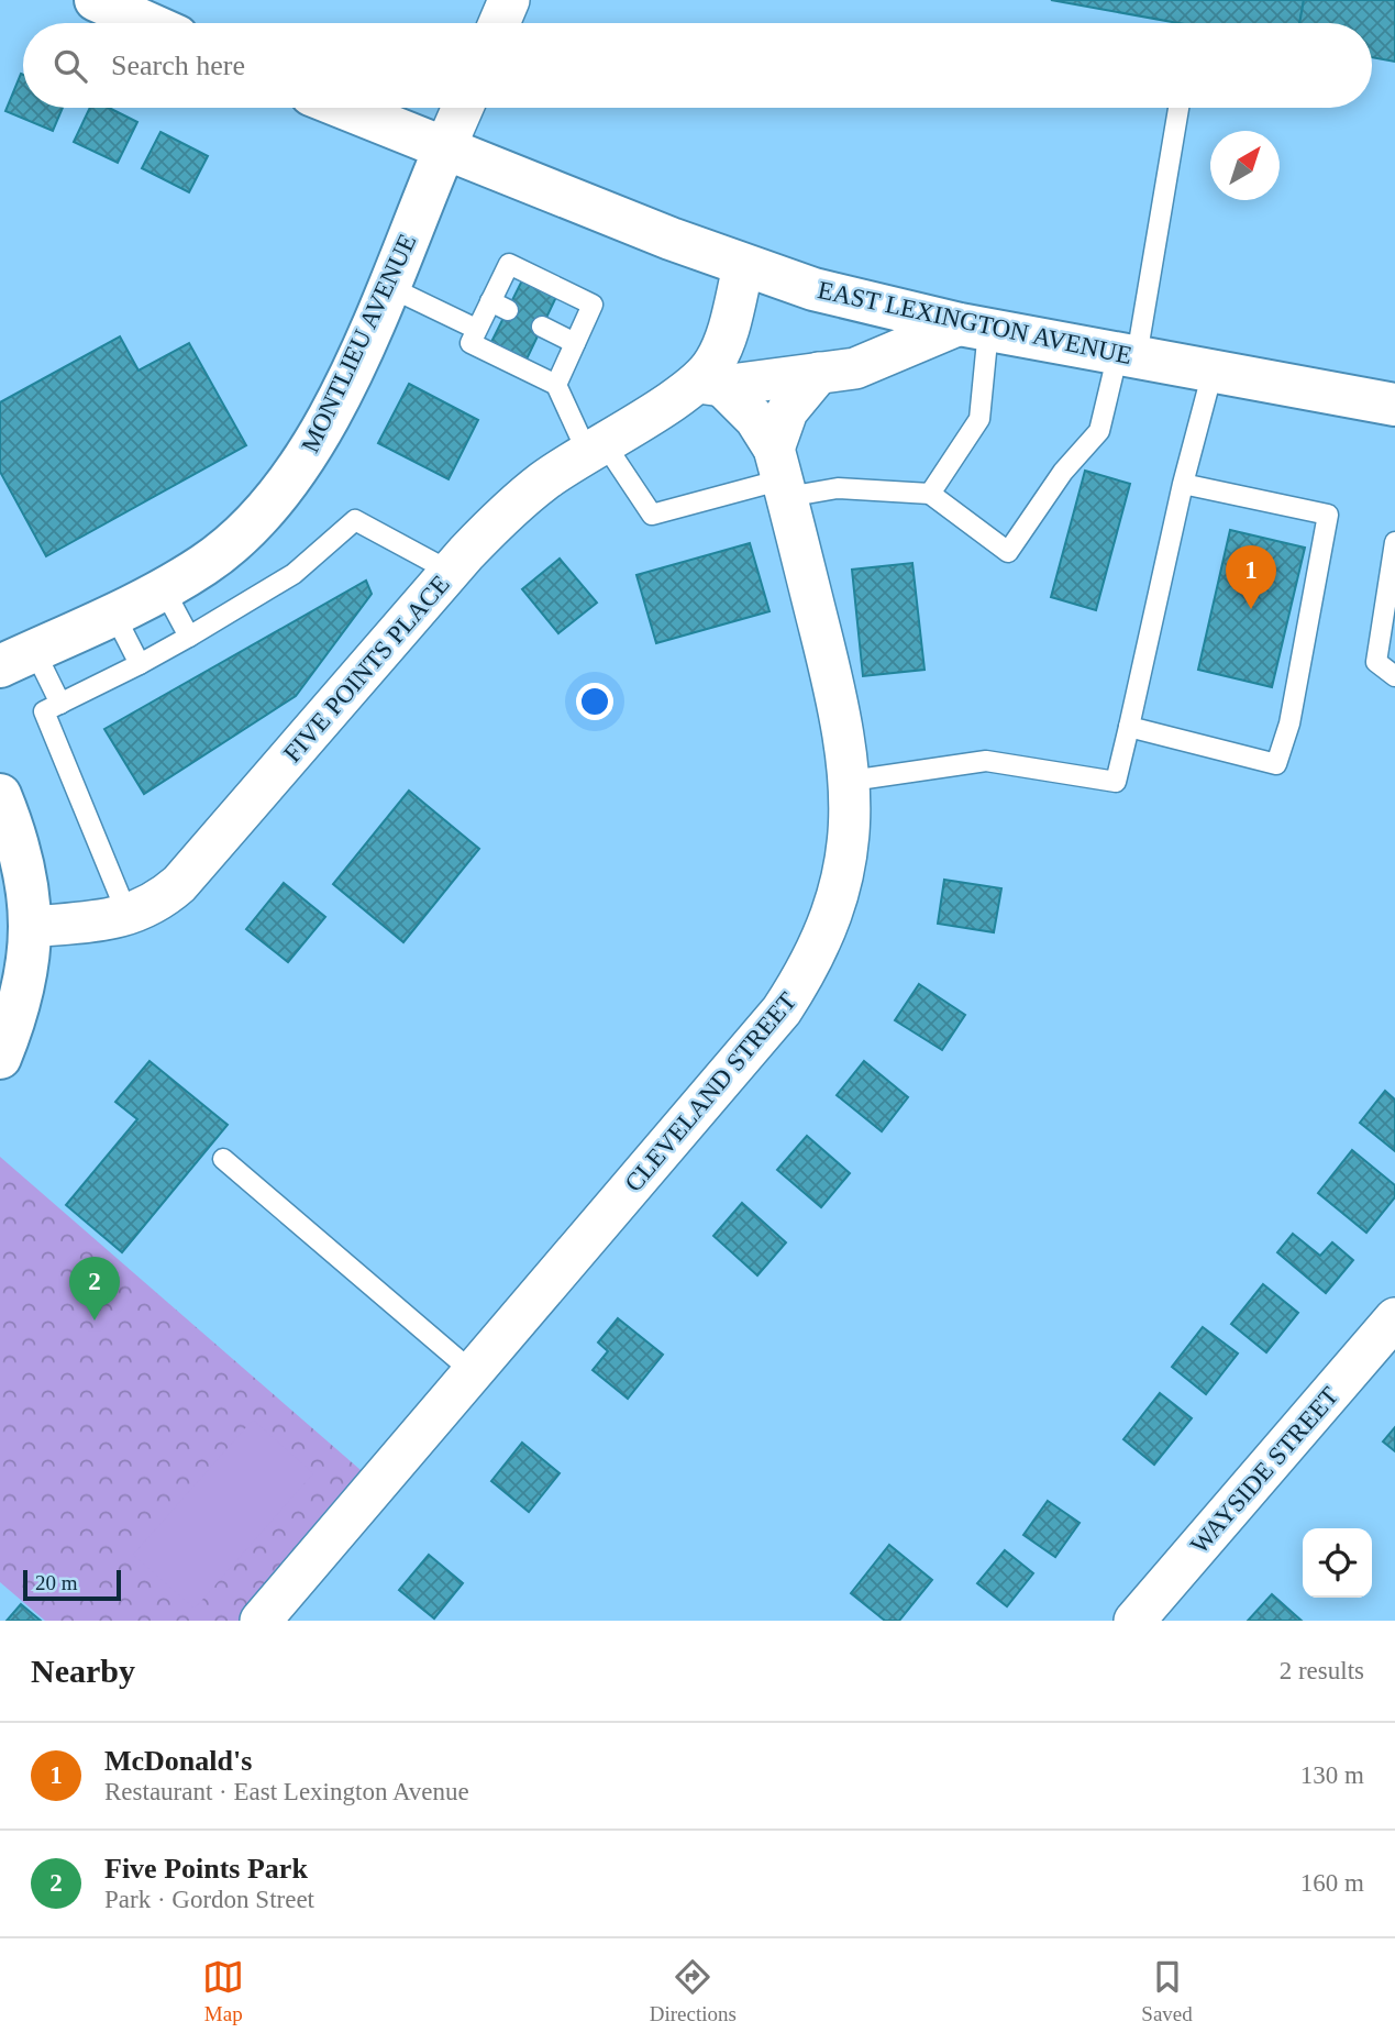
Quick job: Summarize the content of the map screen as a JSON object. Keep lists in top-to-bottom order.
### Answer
{
  "streets": {
    "main road": ["EAST LEXINGTON AVENUE", "MONTLIEU AVENUE"],
    "street": ["FIVE POINTS PLACE", "CLEVELAND STREET", "WAYSIDE STREET"]
  },
  "crossings": [
    ["EAST LEXINGTON AVENUE", "MONTLIEU AVENUE"],
    ["EAST LEXINGTON AVENUE", "FIVE POINTS PLACE"],
    ["FIVE POINTS PLACE", "CLEVELAND STREET"]
  ],
  "scale_bar": "20 m",
  "north": "top right",
  "page": {
    "search": "Search here",
    "pins": ["1", "2"],
    "scale": "20 m",
    "heading": ["Nearby", "2 results"],
    "list": [
      {
        "mark": "1",
        "name": "McDonald's",
        "note": "Restaurant · East Lexington Avenue",
        "value": "130 m"
      },
      {
        "mark": "2",
        "name": "Five Points Park",
        "note": "Park · Gordon Street",
        "value": "160 m"
      }
    ],
    "nav": ["Map", "Directions", "Saved"]
  }
}
